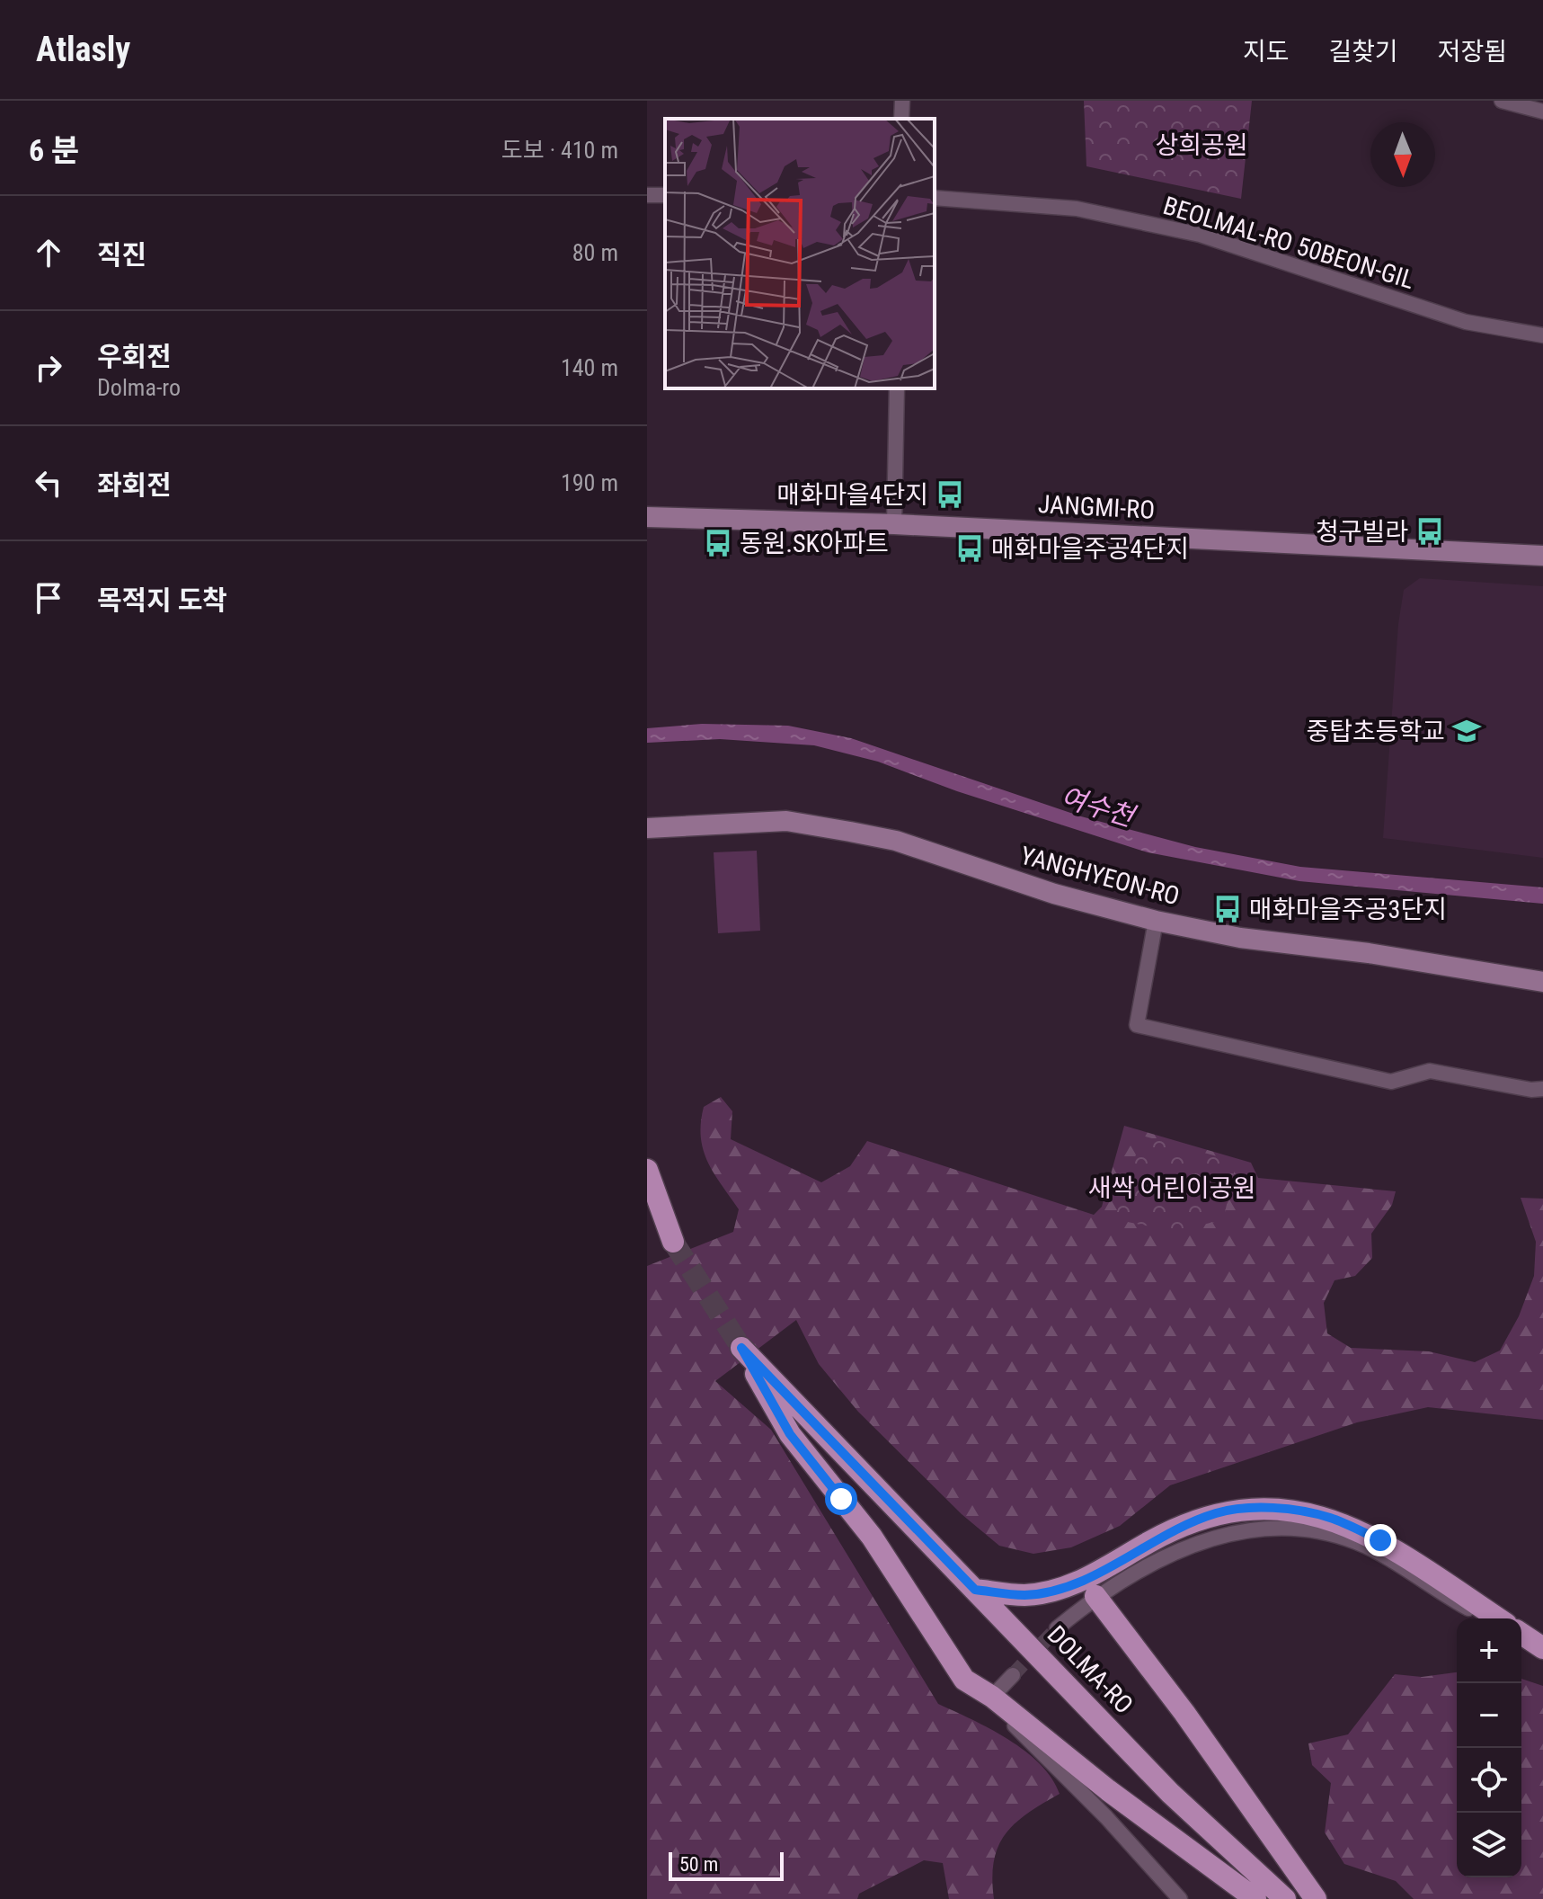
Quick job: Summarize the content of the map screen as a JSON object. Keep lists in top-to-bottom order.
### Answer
{
  "streets": {
    "main road": ["JANGMI-RO", "YANGHYEON-RO", "DOLMA-RO"],
    "street": ["BEOLMAL-RO 50BEON-GIL"]
  },
  "water": ["여수천"],
  "parks": ["상희공원", "새싹 어린이공원"],
  "places": {
    "bus stop": [
      "매화마을4단지",
      "청구빌라",
      "동원.SK아파트",
      "매화마을주공4단지",
      "매화마을주공3단지"
    ],
    "school or university": ["중탑초등학교"]
  },
  "scale_bar": "50 m",
  "north": "bottom",
  "page": {
    "header": "Atlasly",
    "nav": ["지도", "길찾기", "저장됨"],
    "heading": ["6 분", "도보 · 410 m"],
    "list": [
      ["직진", "80 m"],
      ["우회전", "Dolma-ro", "140 m"],
      ["좌회전", "190 m"],
      "목적지 도착"
    ],
    "map_buttons": ["+", "−"],
    "scale": "50 m"
  }
}
